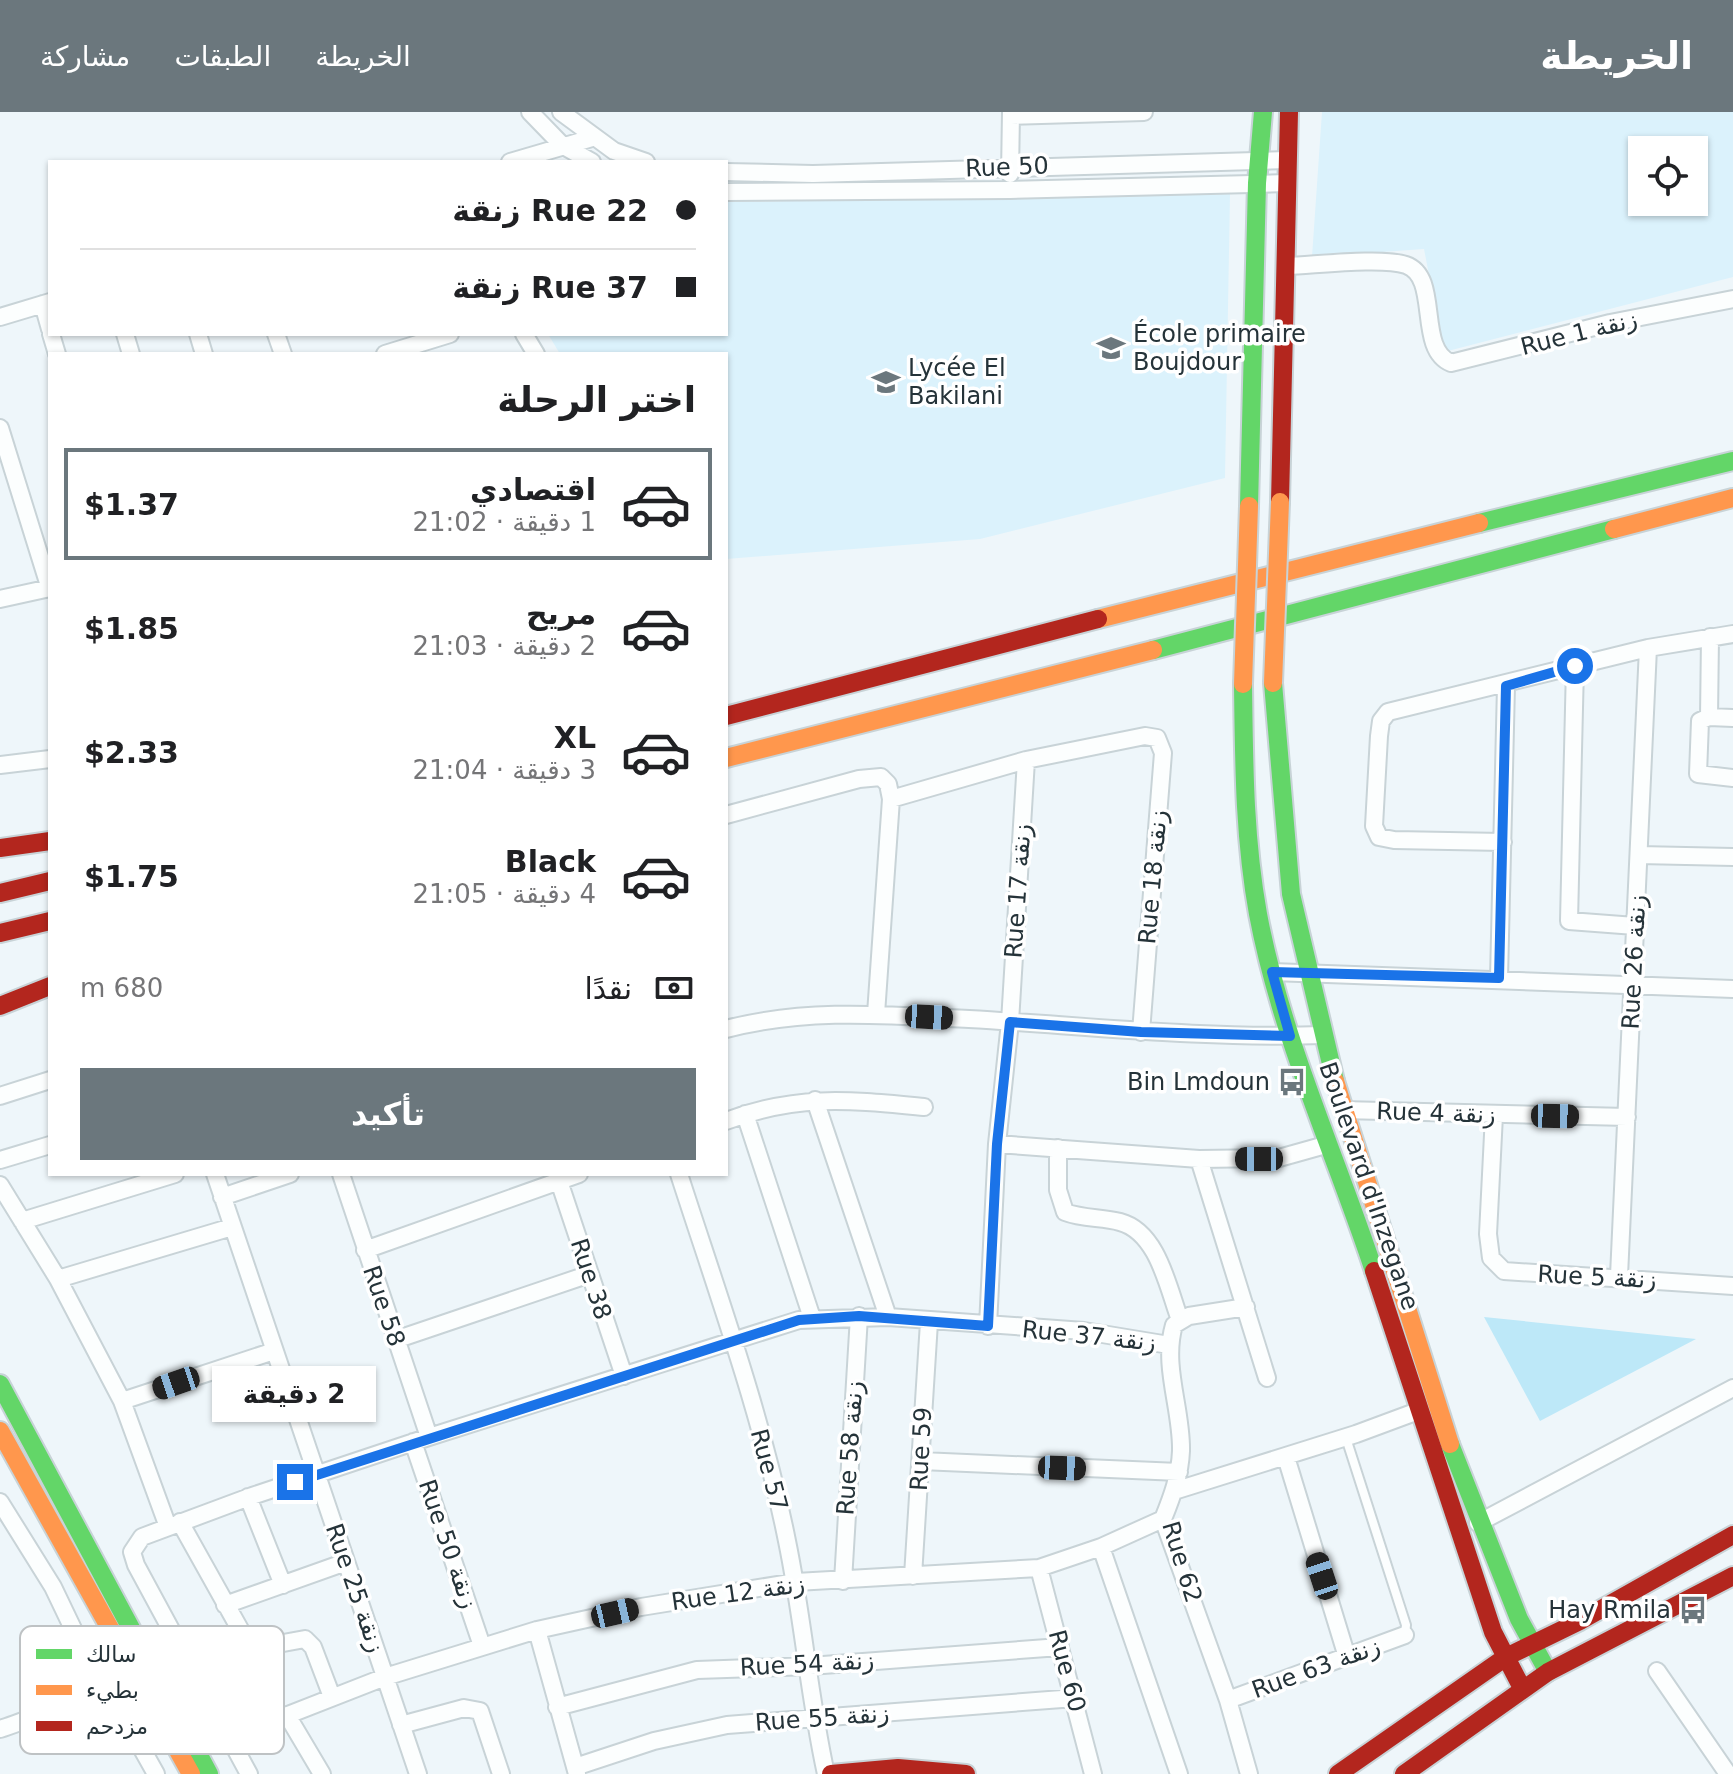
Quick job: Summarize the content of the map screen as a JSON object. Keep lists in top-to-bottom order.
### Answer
{
  "streets": {
    "main road": ["Boulevard d'Inzegane"],
    "street": [
      "Rue 50",
      "Rue 1 زنقة",
      "Rue 18 زنقة",
      "Rue 17 زنقة",
      "Rue 26 زنقة",
      "Rue 4 زنقة",
      "Rue 5 زنقة",
      "Rue 38",
      "Rue 58",
      "Rue 37 زنقة",
      "Rue 58 زنقة",
      "Rue 59",
      "Rue 57",
      "Rue 50 زنقة",
      "Rue 62",
      "Rue 25 زنقة",
      "Rue 12 زنقة",
      "Rue 54 زنقة",
      "Rue 63 زنقة",
      "Rue 60",
      "Rue 55 زنقة"
    ]
  },
  "crossings": [
    ["Rue 50", "Boulevard d'Inzegane"],
    ["Rue 1 زنقة", "Boulevard d'Inzegane"],
    ["Rue 18 زنقة", "Rue 17 زنقة"],
    ["Rue 17 زنقة", "Rue 37 زنقة"],
    ["Rue 26 زنقة", "Rue 4 زنقة"],
    ["Rue 26 زنقة", "Rue 5 زنقة"],
    ["Rue 4 زنقة", "Boulevard d'Inzegane"],
    ["Rue 4 زنقة", "Rue 5 زنقة"],
    ["Rue 38", "Rue 37 زنقة"],
    ["Rue 58", "Rue 37 زنقة"],
    ["Rue 58", "Rue 50 زنقة"],
    ["Rue 37 زنقة", "Rue 58 زنقة"],
    ["Rue 37 زنقة", "Rue 59"],
    ["Rue 37 زنقة", "Rue 57"],
    ["Rue 37 زنقة", "Rue 50 زنقة"],
    ["Rue 37 زنقة", "Rue 62"],
    ["Rue 37 زنقة", "Rue 25 زنقة"],
    ["Rue 58 زنقة", "Rue 12 زنقة"],
    ["Rue 59", "Rue 12 زنقة"],
    ["Rue 57", "Rue 12 زنقة"],
    ["Rue 57", "Rue 54 زنقة"],
    ["Rue 57", "Rue 55 زنقة"],
    ["Rue 50 زنقة", "Rue 12 زنقة"],
    ["Rue 62", "Rue 12 زنقة"],
    ["Rue 62", "Rue 63 زنقة"],
    ["Rue 25 زنقة", "Rue 12 زنقة"],
    ["Rue 12 زنقة", "Rue 60"],
    ["Rue 54 زنقة", "Rue 60"],
    ["Rue 60", "Rue 55 زنقة"]
  ],
  "places": {
    "school or university": ["École primaire Boujdour", "Lycée El Bakilani"],
    "bus stop": ["Bin Lmdoun", "Hay Rmila"]
  },
  "legend": ["سالك", "بطيء", "مزدحم"],
  "page": {
    "header": "الخريطة",
    "nav": ["الخريطة", "الطبقات", "مشاركة"],
    "banner": ["Rue 22 زنقة", "Rue 37 زنقة"],
    "heading": "اختر الرحلة",
    "list": [
      {
        "name": "اقتصادي",
        "note": "1 دقيقة · 21:02",
        "value": "$1.37"
      },
      {
        "name": "مريح",
        "note": "2 دقيقة · 21:03",
        "value": "$1.85"
      },
      {
        "name": "XL",
        "note": "3 دقيقة · 21:04",
        "value": "$2.33"
      },
      {
        "name": "Black",
        "note": "4 دقيقة · 21:05",
        "value": "$1.75"
      }
    ],
    "pay": ["نقدًا", "680 m"],
    "buttons": "تأكيد",
    "bubble": "2 دقيقة"
  }
}
